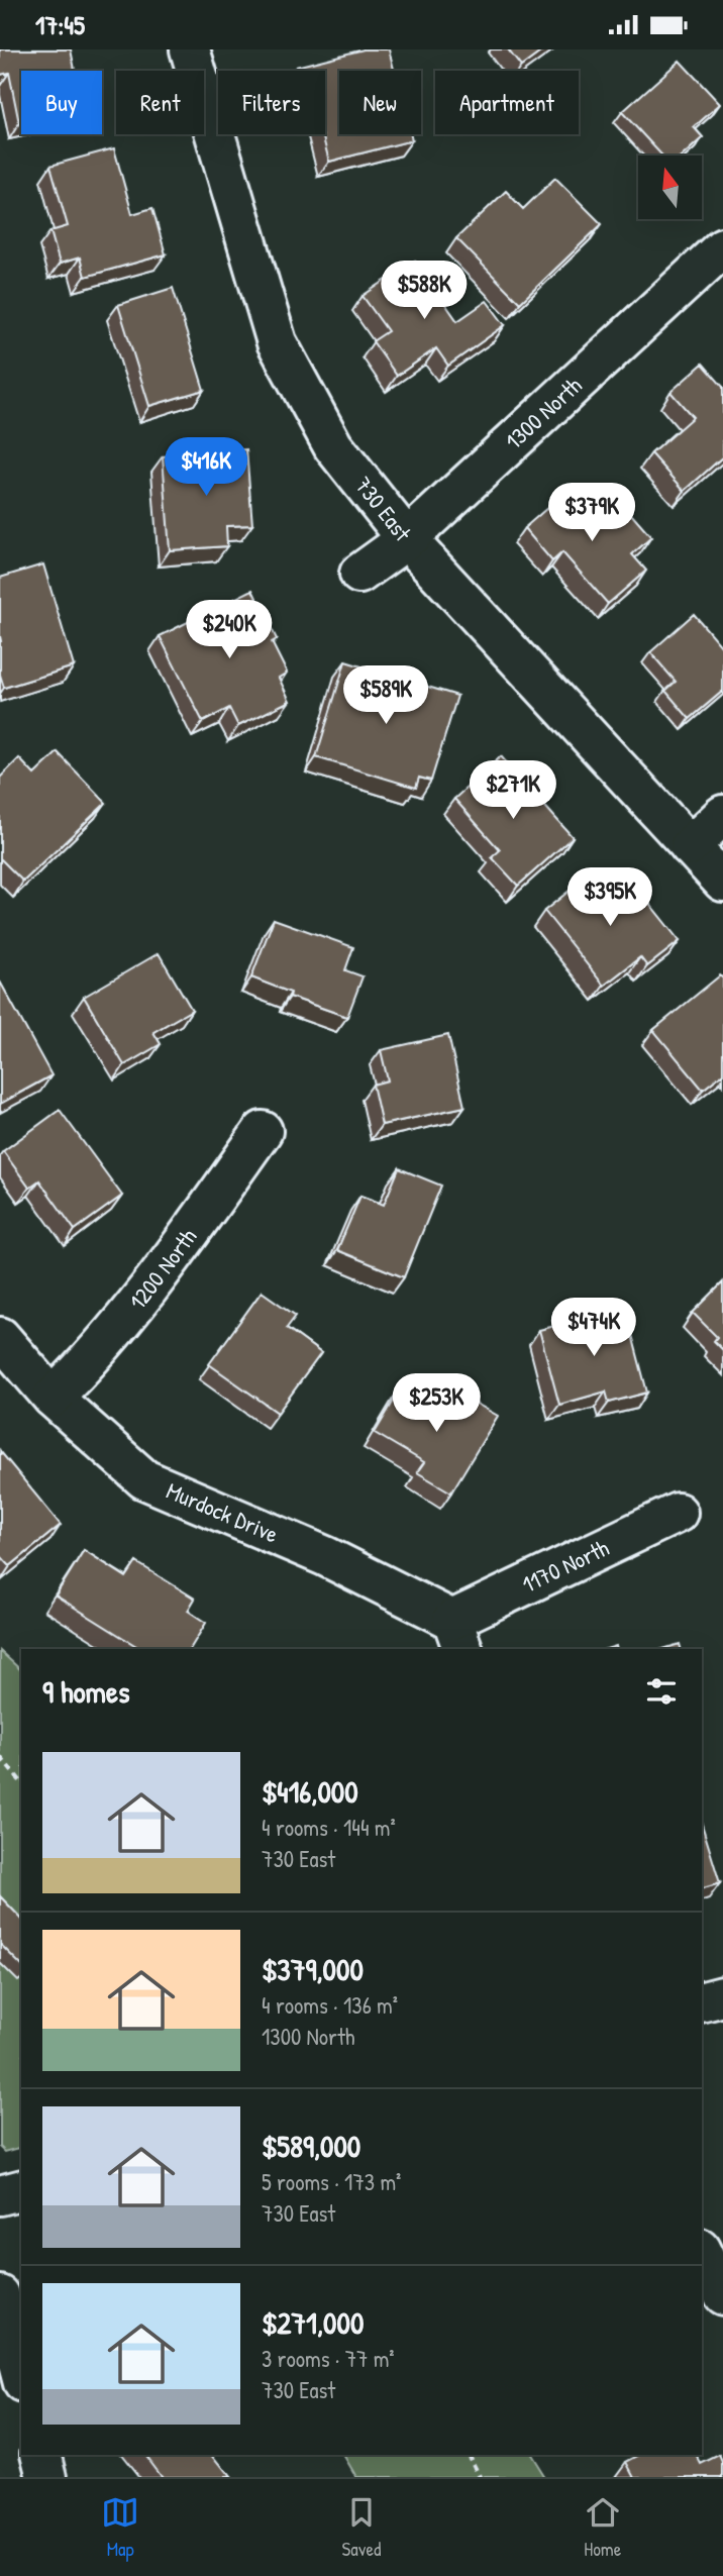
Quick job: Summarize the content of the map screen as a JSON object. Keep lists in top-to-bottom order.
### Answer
{
  "streets": {
    "street": [
      "1300 North",
      "730 East",
      "1200 North",
      "Murdock Drive",
      "1170 North"
    ]
  },
  "crossings": [
    ["1300 North", "730 East"],
    ["1200 North", "Murdock Drive"],
    ["Murdock Drive", "1170 North"]
  ],
  "north": "top",
  "page": {
    "status": "17:45",
    "chip": [
      "Buy",
      "Rent",
      "Filters",
      "New",
      "Apartment"
    ],
    "price": [
      "$588K",
      "$416K",
      "$379K",
      "$240K",
      "$589K",
      "$271K",
      "$395K",
      "$474K",
      "$253K"
    ],
    "heading": "9 homes",
    "list": [
      {
        "name": "$416,000",
        "note": "4 rooms · 144 m² · 730 East"
      },
      {
        "name": "$379,000",
        "note": "4 rooms · 136 m² · 1300 North"
      },
      {
        "name": "$589,000",
        "note": "5 rooms · 173 m² · 730 East"
      },
      {
        "name": "$271,000",
        "note": "3 rooms · 77 m² · 730 East"
      }
    ],
    "tabs": ["Map", "Saved", "Home"]
  }
}
